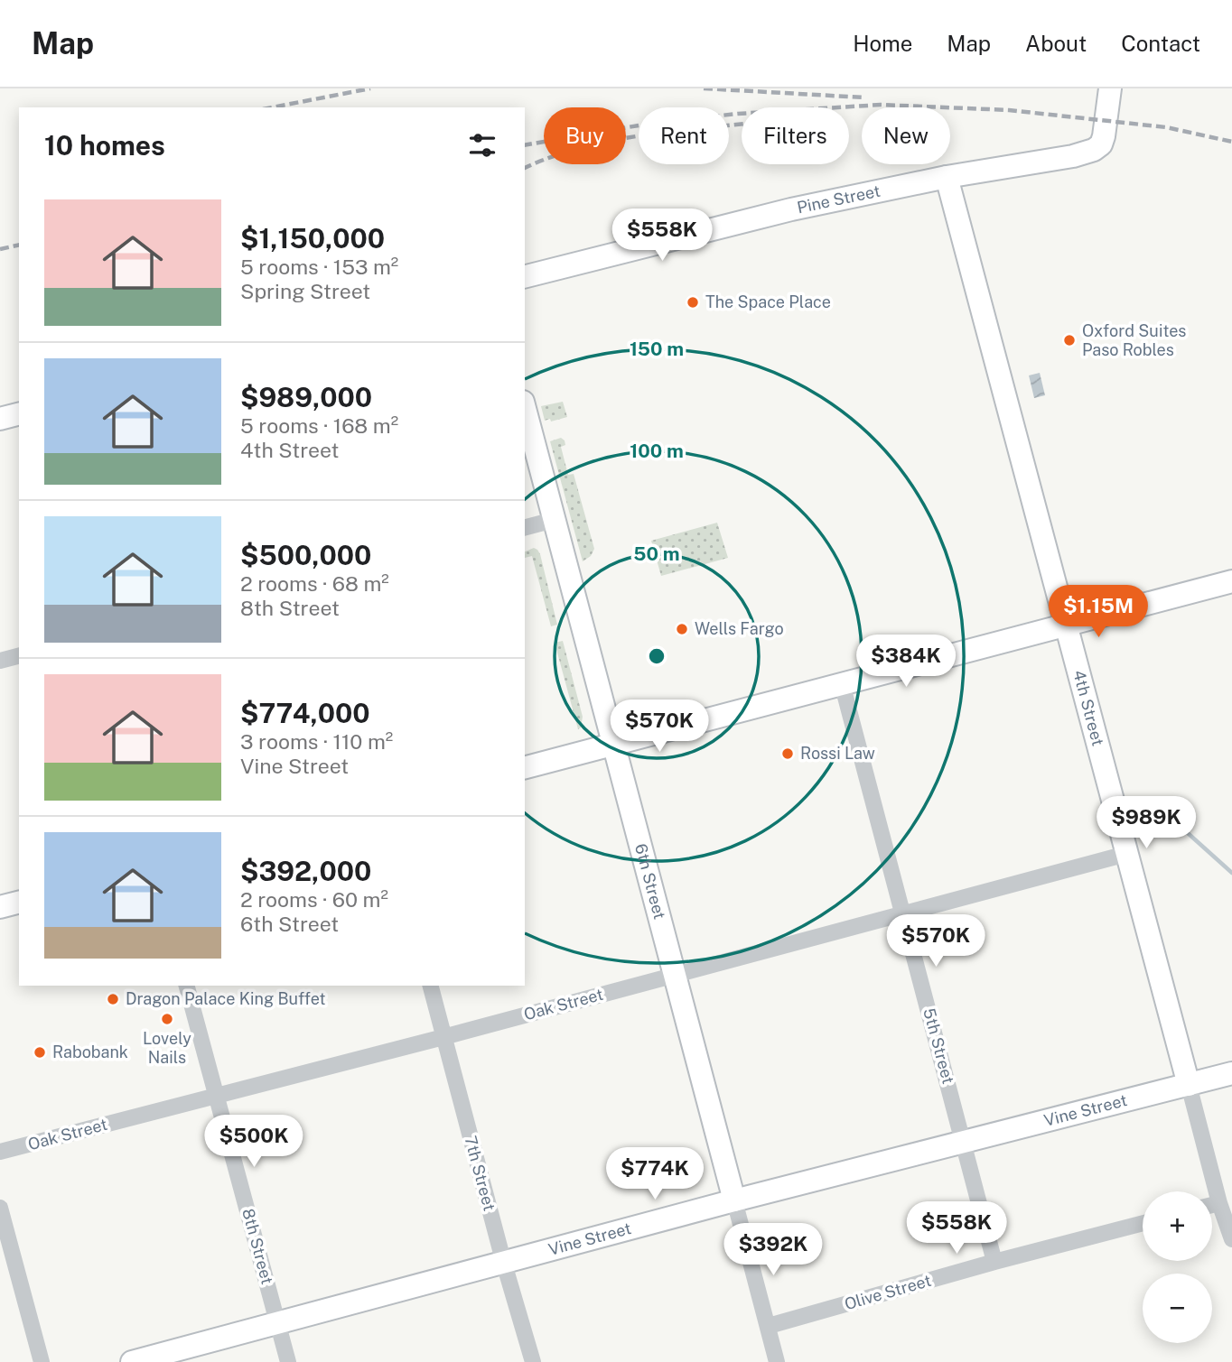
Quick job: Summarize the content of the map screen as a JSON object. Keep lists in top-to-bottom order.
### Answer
{
  "streets": {
    "street": [
      "Pine Street",
      "4th Street",
      "6th Street",
      "Oak Street",
      "5th Street",
      "Vine Street",
      "7th Street",
      "8th Street",
      "Olive Street"
    ]
  },
  "crossings": [
    ["Pine Street", "4th Street"],
    ["4th Street", "Oak Street"],
    ["4th Street", "Vine Street"],
    ["6th Street", "Oak Street"],
    ["6th Street", "Vine Street"],
    ["6th Street", "Olive Street"],
    ["Oak Street", "5th Street"],
    ["Oak Street", "7th Street"],
    ["Oak Street", "8th Street"],
    ["5th Street", "Vine Street"],
    ["5th Street", "Olive Street"],
    ["Vine Street", "7th Street"],
    ["Vine Street", "8th Street"]
  ],
  "places": [
    "The Space Place",
    "Oxford Suites Paso Robles",
    "Wells Fargo",
    "Rossi Law",
    "Dragon Palace King Buffet",
    "Lovely Nails",
    "Rabobank"
  ],
  "page": {
    "header": "Map",
    "nav": [
      "Home",
      "Map",
      "About",
      "Contact"
    ],
    "chip": [
      "Buy",
      "Rent",
      "Filters",
      "New"
    ],
    "heading": "10 homes",
    "list": [
      {
        "name": "$1,150,000",
        "note": "5 rooms · 153 m² · Spring Street"
      },
      {
        "name": "$989,000",
        "note": "5 rooms · 168 m² · 4th Street"
      },
      {
        "name": "$500,000",
        "note": "2 rooms · 68 m² · 8th Street"
      },
      {
        "name": "$774,000",
        "note": "3 rooms · 110 m² · Vine Street"
      },
      {
        "name": "$392,000",
        "note": "2 rooms · 60 m² · 6th Street"
      }
    ],
    "price": [
      "$558K",
      "$1.15M",
      "$384K",
      "$570K",
      "$989K",
      "$570K",
      "$500K",
      "$774K",
      "$558K",
      "$392K"
    ],
    "map_buttons": ["+", "−"]
  },
  "rings": ["150 m", "100 m", "50 m"]
}
